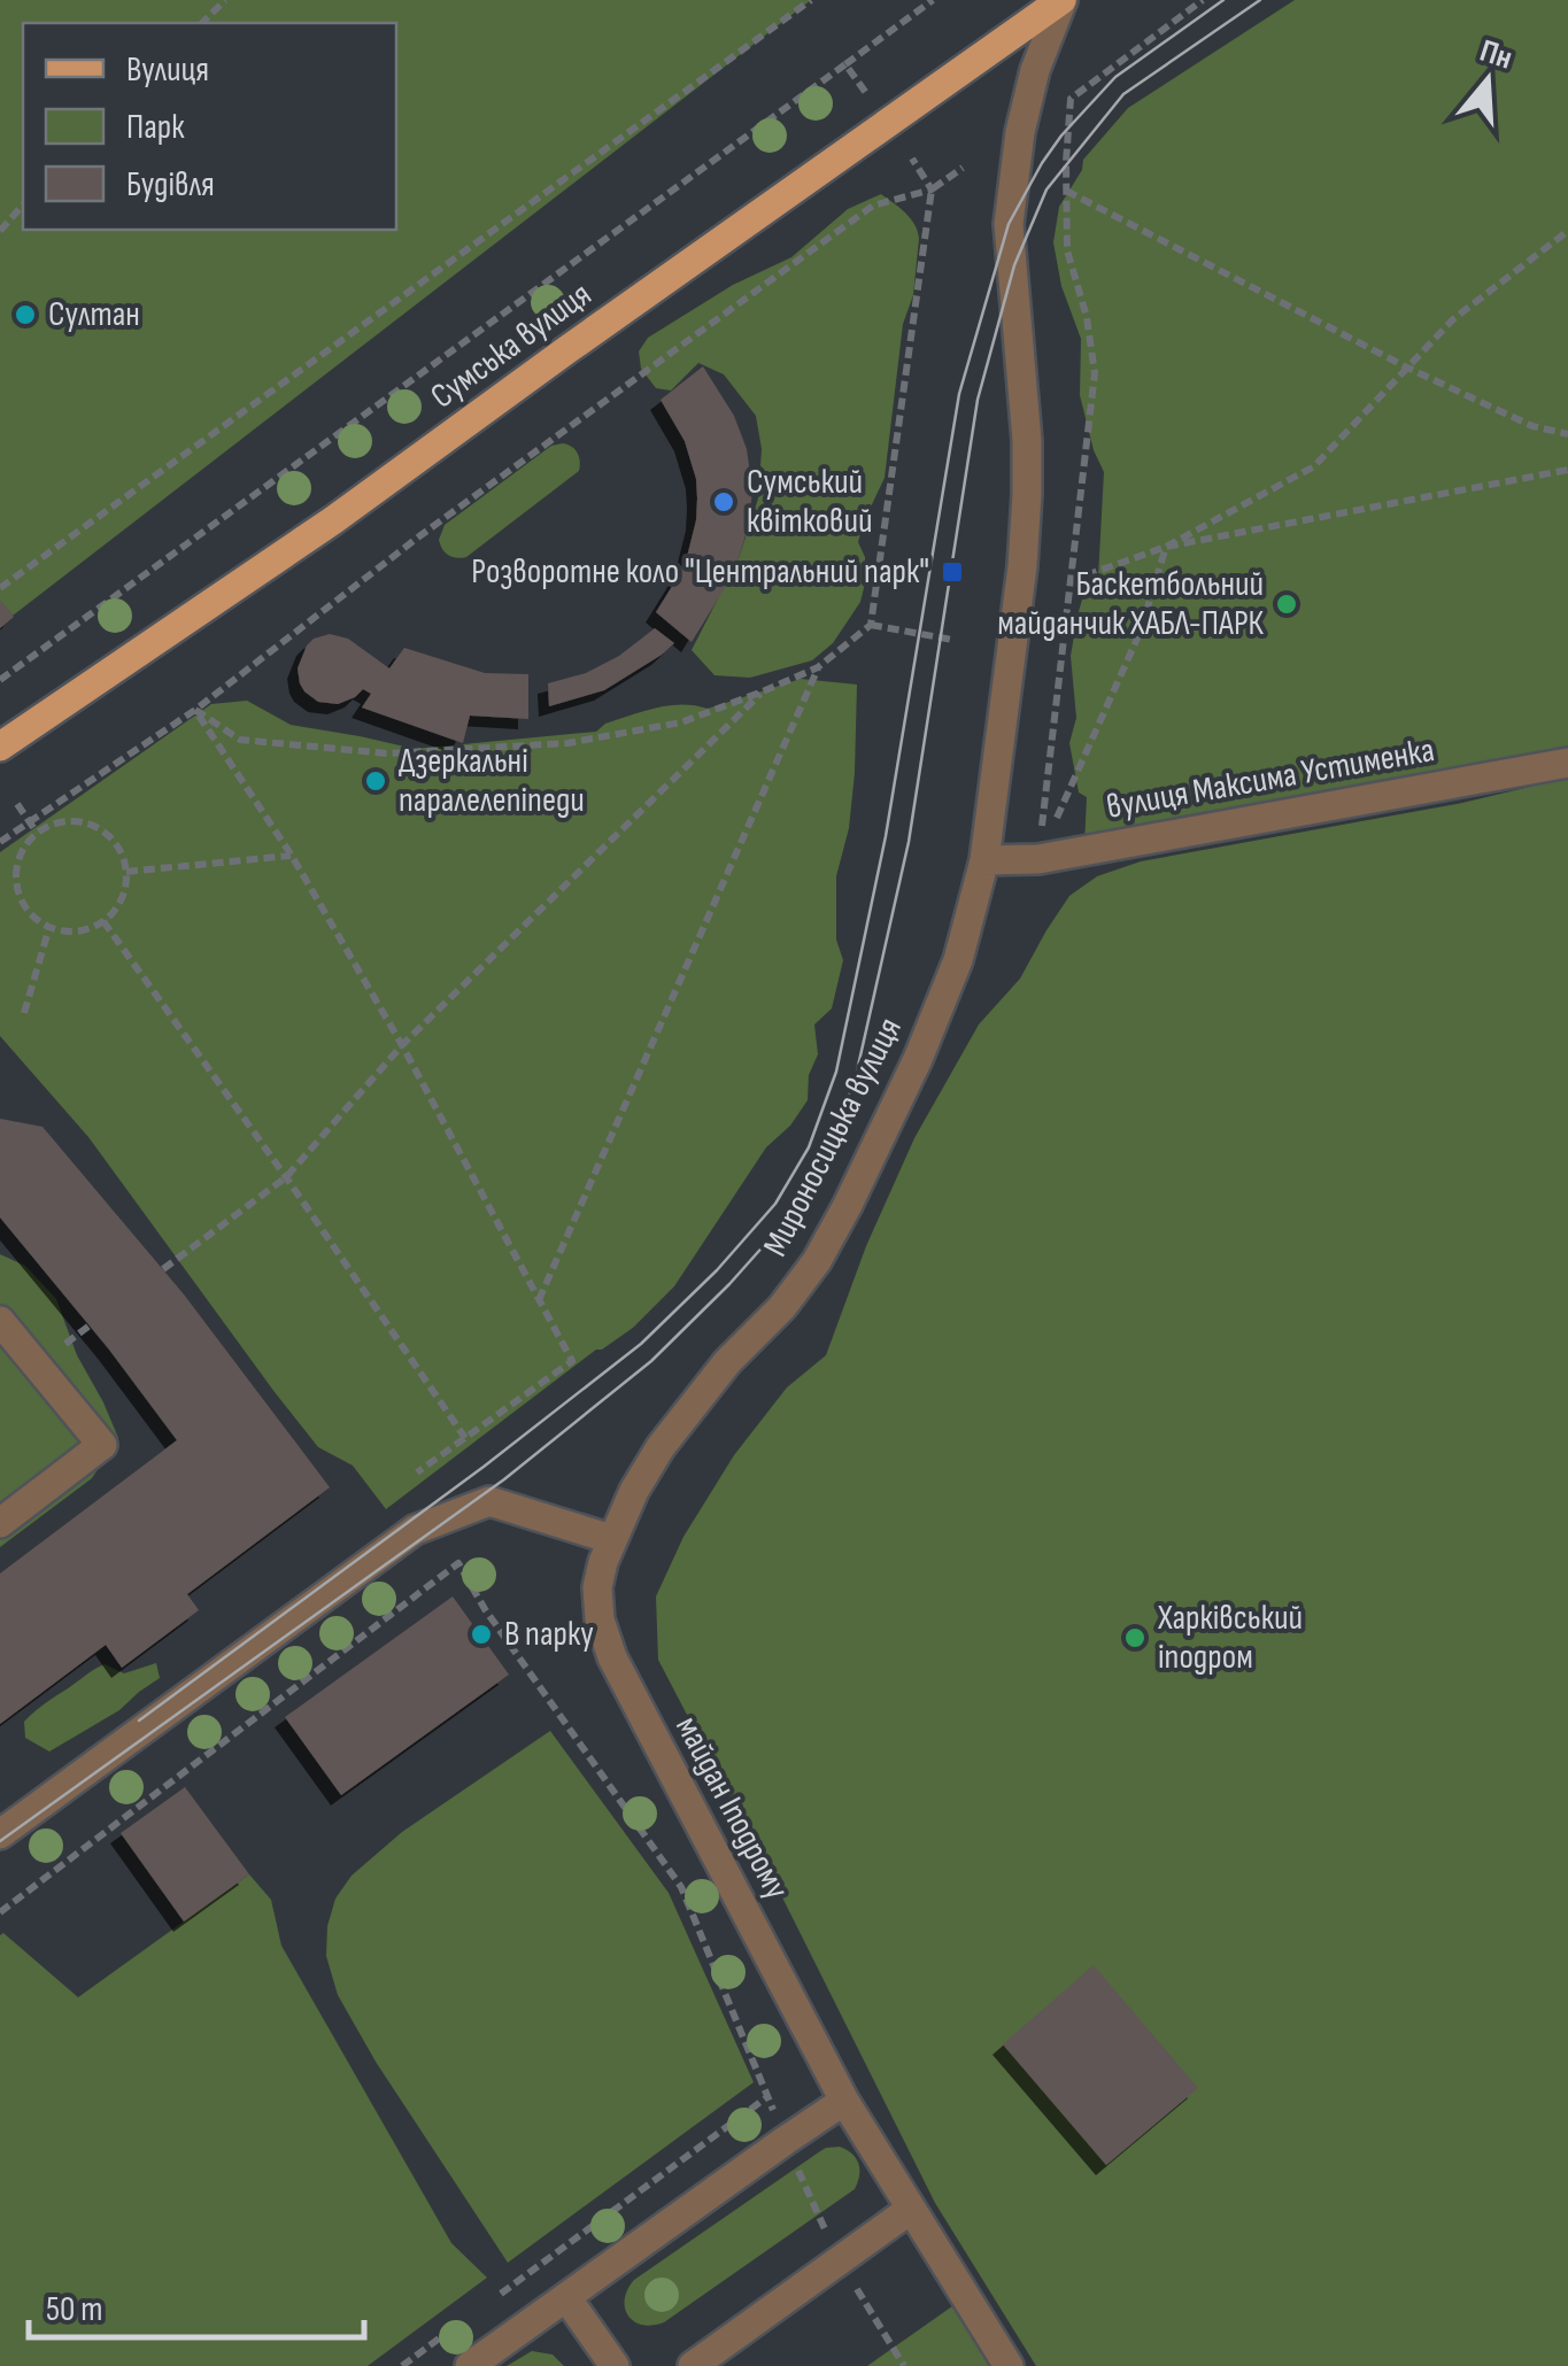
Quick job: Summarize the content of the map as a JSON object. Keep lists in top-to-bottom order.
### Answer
{
  "streets": {
    "main road": ["Сумська вулиця"],
    "street": ["вулиця Максима Устименка", "Мироносицька вулиця", "майдан Іподрому"]
  },
  "crossings": [
    ["Сумська вулиця", "Мироносицька вулиця"],
    ["вулиця Максима Устименка", "Мироносицька вулиця"],
    ["Мироносицька вулиця", "майдан Іподрому"]
  ],
  "places": {
    "other": [
      "Султан",
      "Сумський квітковий",
      "Баскетбольний майданчик ХАБЛ-ПАРК",
      "Дзеркальні паралелепіпеди",
      "В парку",
      "Харківський іподром"
    ],
    "transit": ["Розворотне коло \"Центральний парк\""]
  },
  "legend": ["Вулиця", "Парк", "Будівля"],
  "scale_bar": "50 m",
  "north": "top"
}
